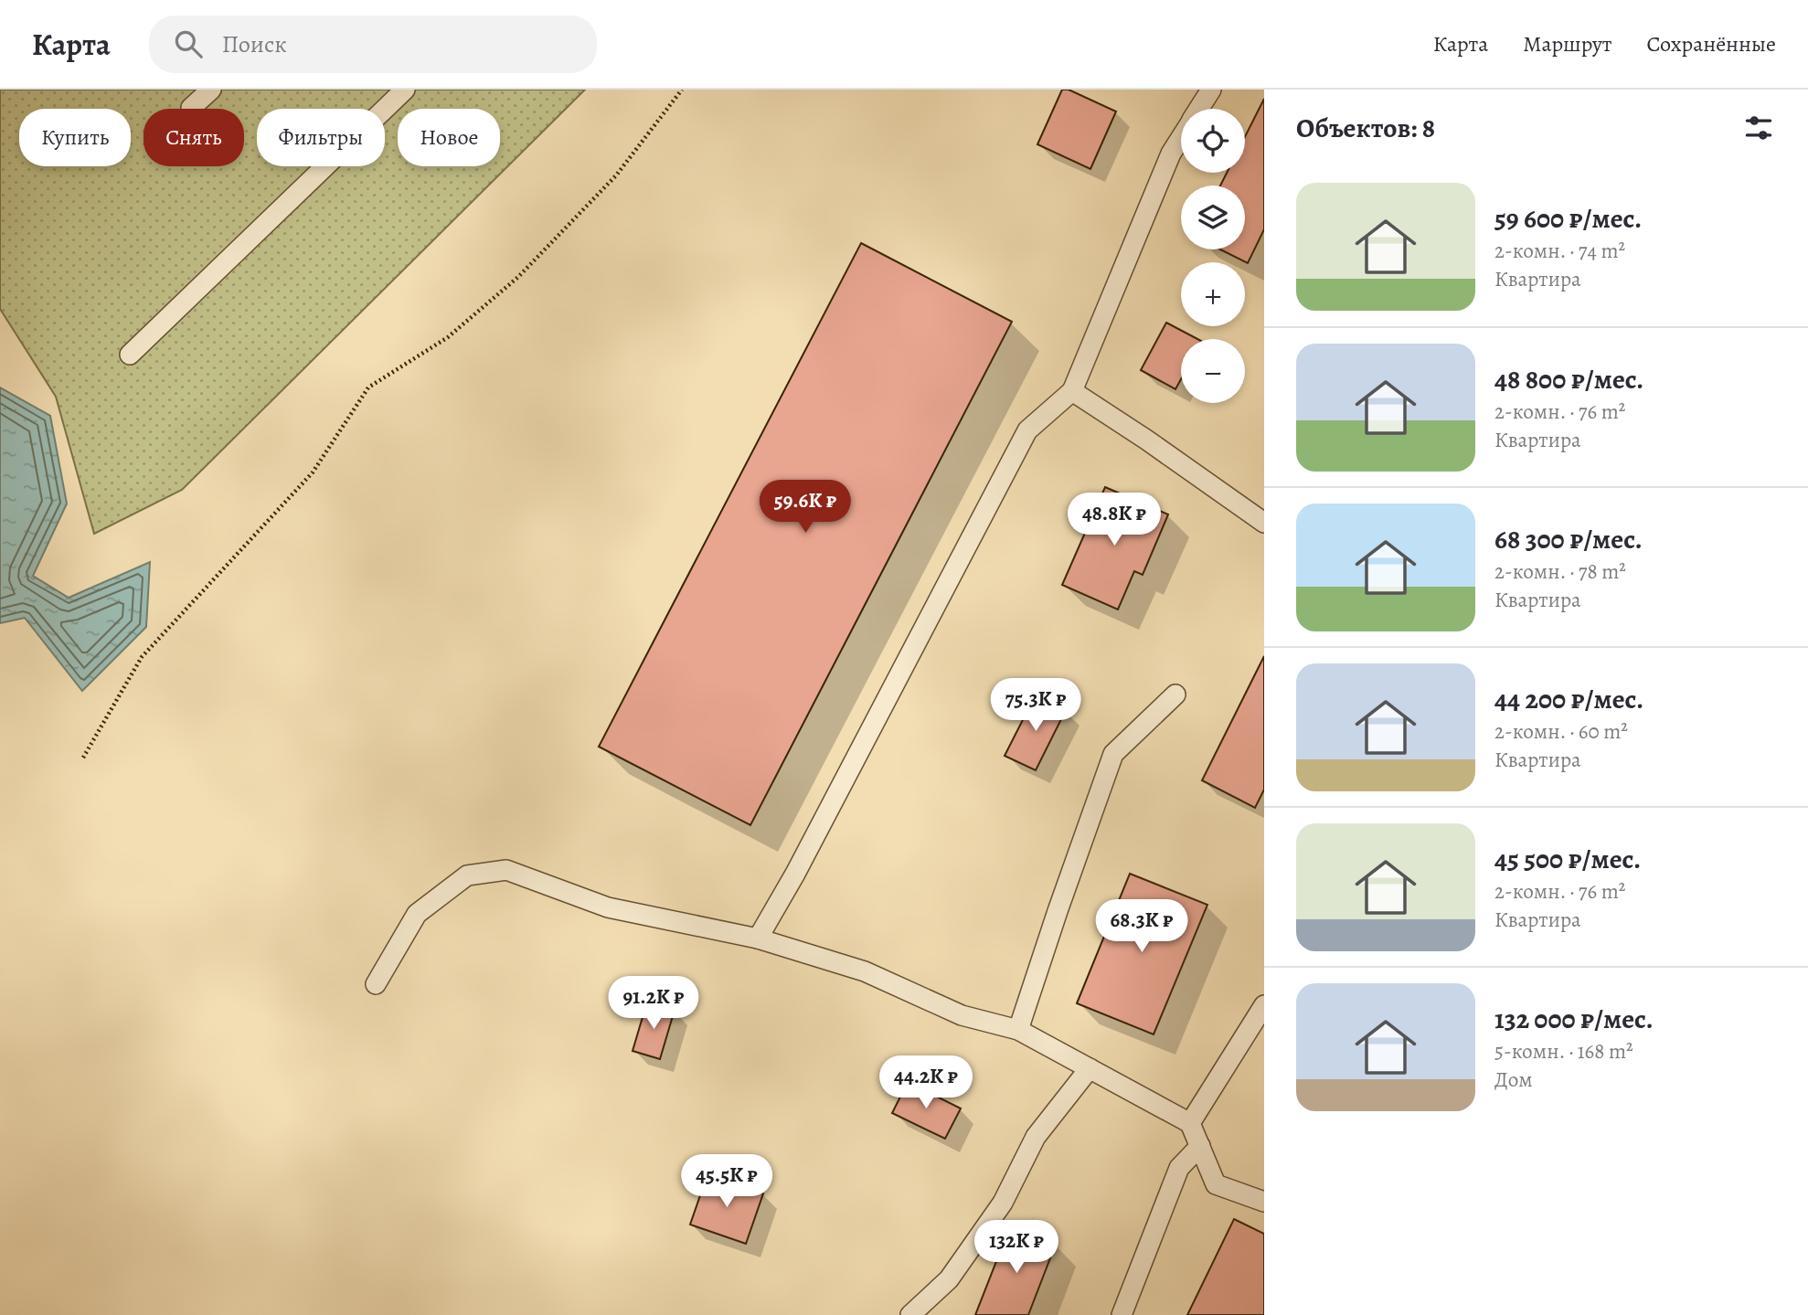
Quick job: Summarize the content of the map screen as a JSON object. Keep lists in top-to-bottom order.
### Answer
{
  "page": {
    "header": "Карта",
    "search": "Поиск",
    "nav": ["Карта", "Маршрут", "Сохранённые"],
    "heading": "Объектов: 8",
    "map_buttons": ["+", "−"],
    "chip": [
      "Купить",
      "Снять",
      "Фильтры",
      "Новое"
    ],
    "list": [
      {
        "name": "59 600 ₽/мес.",
        "note": "2-комн. · 74 m² · Квартира"
      },
      {
        "name": "48 800 ₽/мес.",
        "note": "2-комн. · 76 m² · Квартира"
      },
      {
        "name": "68 300 ₽/мес.",
        "note": "2-комн. · 78 m² · Квартира"
      },
      {
        "name": "44 200 ₽/мес.",
        "note": "2-комн. · 60 m² · Квартира"
      },
      {
        "name": "45 500 ₽/мес.",
        "note": "2-комн. · 76 m² · Квартира"
      },
      {
        "name": "132 000 ₽/мес.",
        "note": "5-комн. · 168 m² · Дом"
      }
    ],
    "price": [
      "59.6K ₽",
      "48.8K ₽",
      "75.3K ₽",
      "68.3K ₽",
      "91.2K ₽",
      "44.2K ₽",
      "45.5K ₽",
      "132K ₽"
    ]
  }
}
